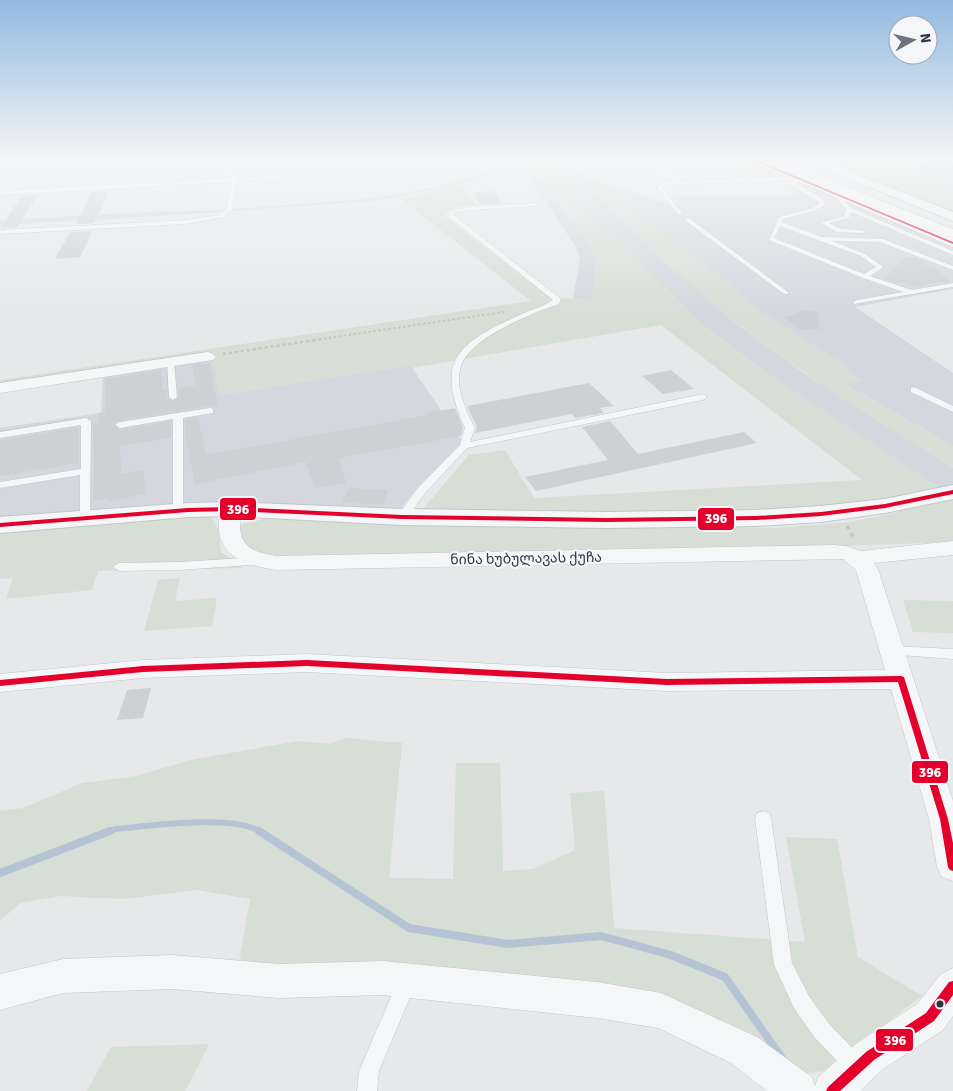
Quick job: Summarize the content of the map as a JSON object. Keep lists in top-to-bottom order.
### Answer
{
  "streets": {
    "street": ["ნინა ხუბულავას ქუჩა"]
  },
  "lines": ["transit line 396"],
  "north": "right"
}
